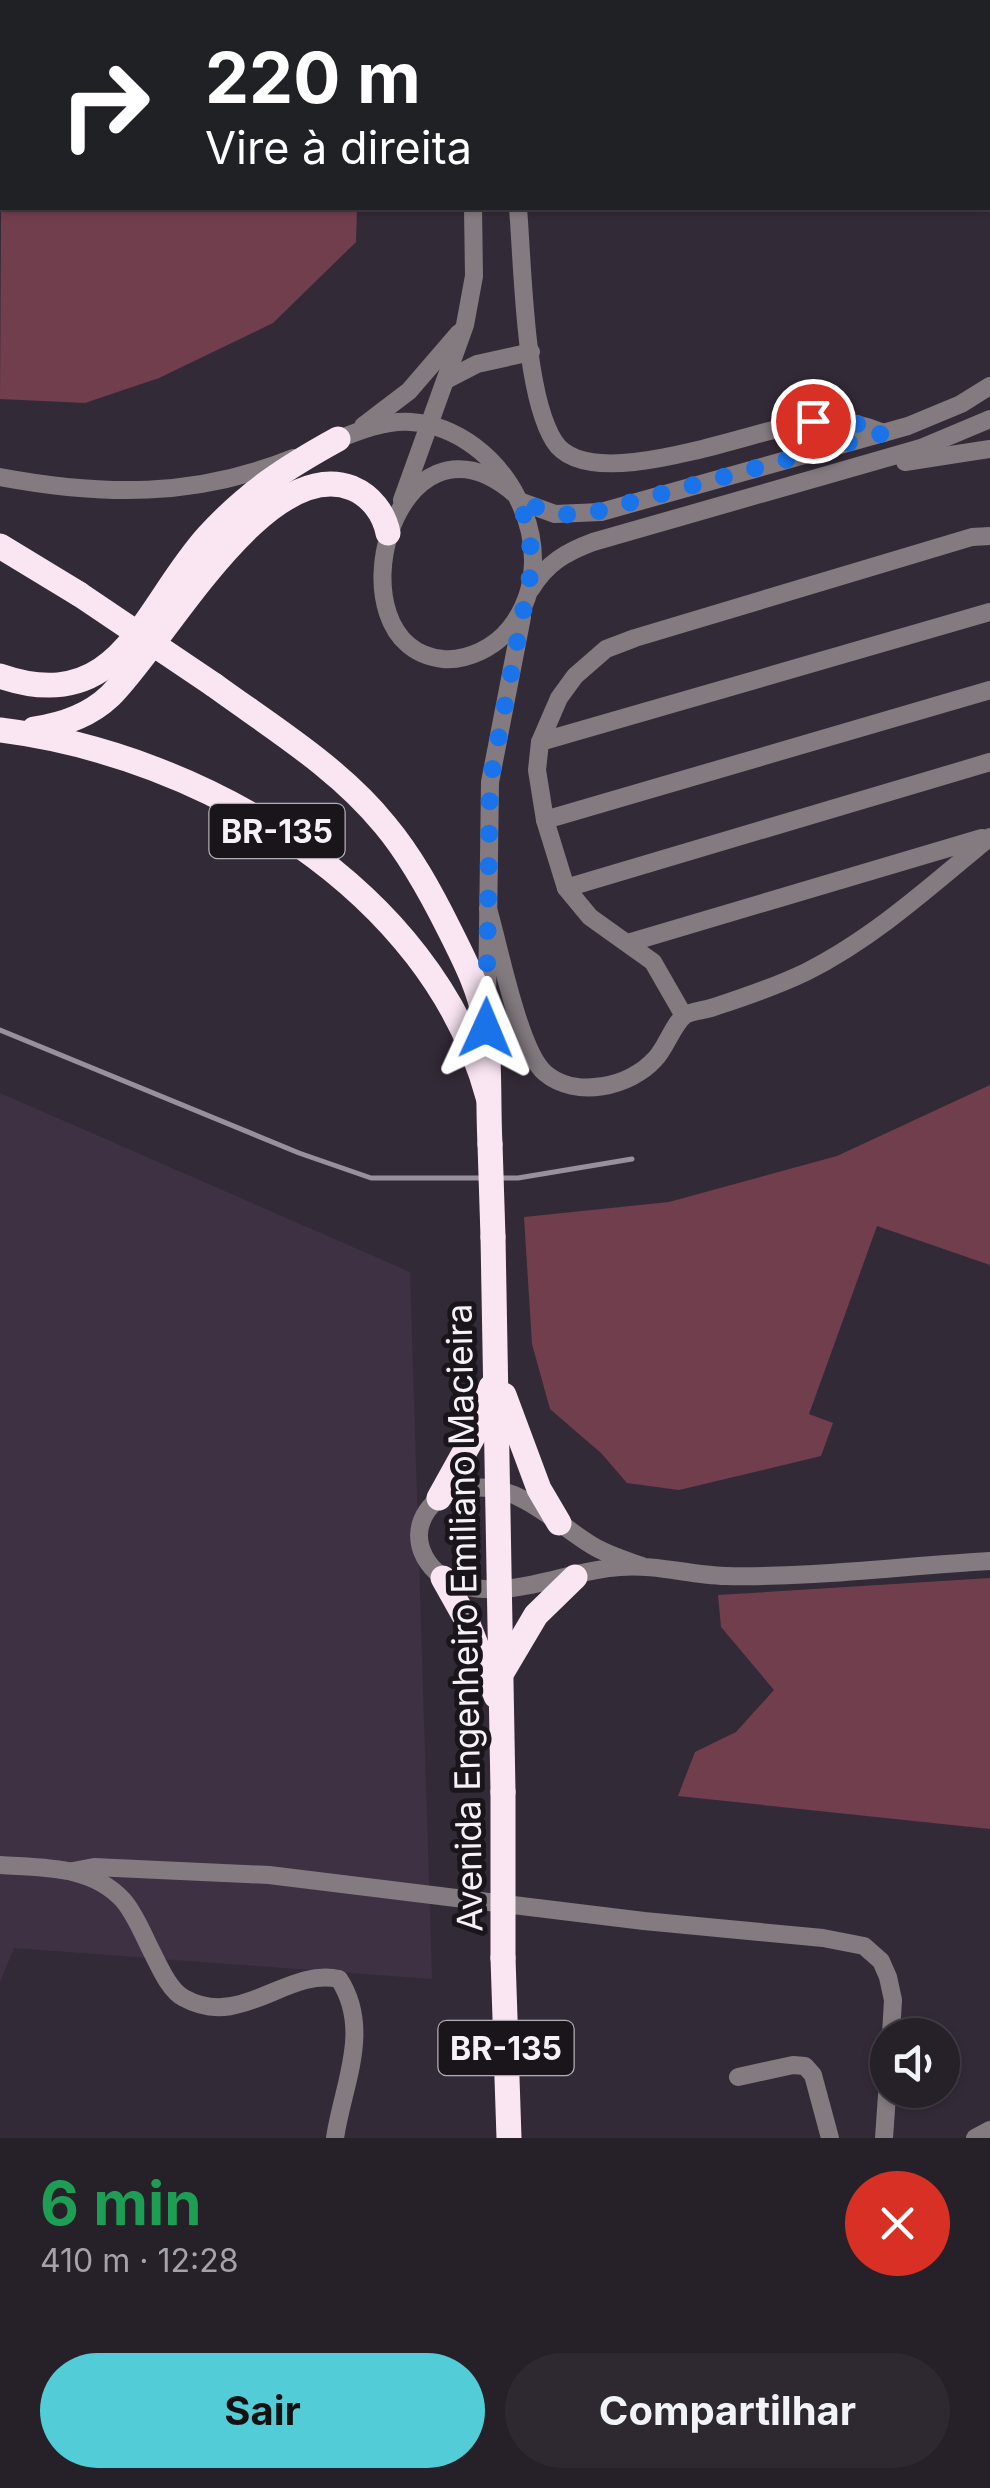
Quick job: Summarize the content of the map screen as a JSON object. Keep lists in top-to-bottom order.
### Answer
{
  "streets": {
    "highway": ["BR-135", "Avenida Engenheiro Emiliano Macieira"]
  },
  "page": {
    "turn": ["220 m", "Vire à direita"],
    "heading": ["6 min", "410 m · 12:28"],
    "buttons": ["Sair", "Compartilhar"]
  }
}
